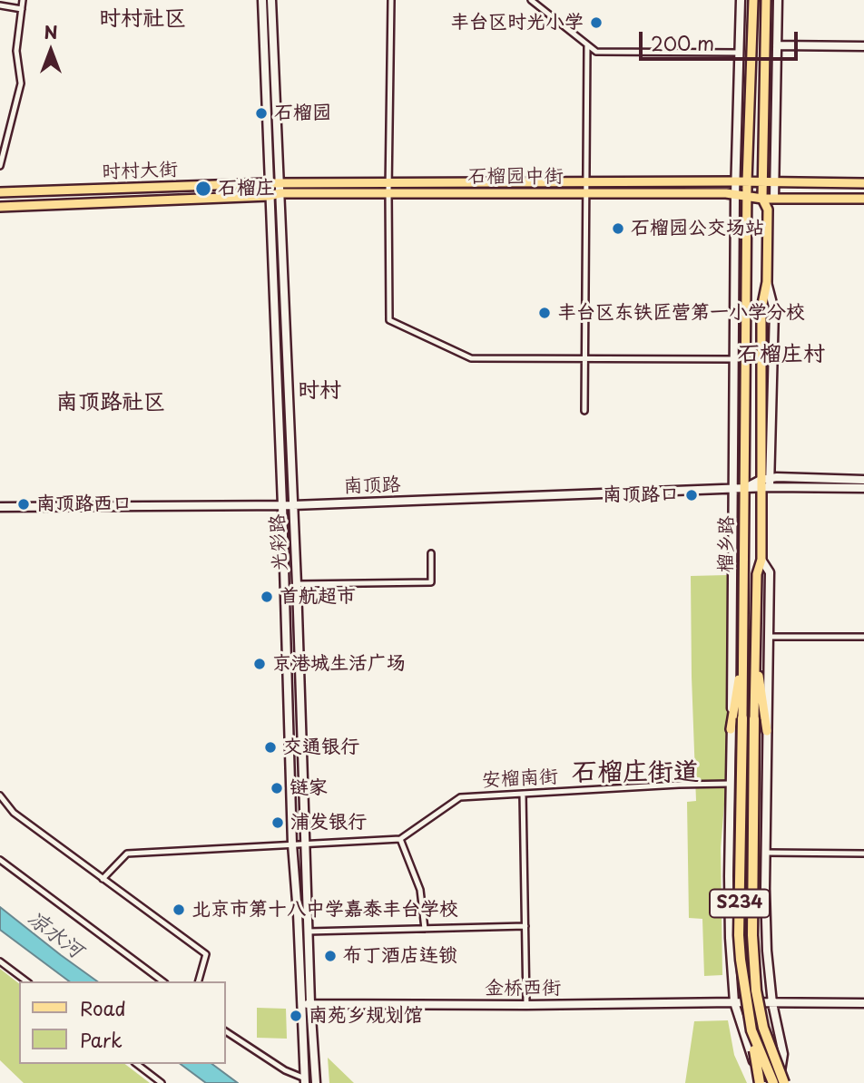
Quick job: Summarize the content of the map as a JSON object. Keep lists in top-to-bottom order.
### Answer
{
  "streets": {
    "highway": ["榴乡路", "S234"],
    "main road": ["时村大街", "石榴园中街"],
    "street": [
      "南顶路",
      "光彩路",
      "安榴南街",
      "金桥西街"
    ]
  },
  "crossings": [
    ["时村大街", "石榴园中街"],
    ["时村大街", "光彩路"],
    ["石榴园中街", "光彩路"],
    ["石榴园中街", "榴乡路"],
    ["南顶路", "光彩路"],
    ["南顶路", "榴乡路"],
    ["光彩路", "金桥西街"],
    ["榴乡路", "安榴南街"],
    ["榴乡路", "金桥西街"]
  ],
  "districts": [
    "时村社区",
    "石榴庄村",
    "时村",
    "南顶路社区",
    "石榴庄街道"
  ],
  "water": ["凉水河"],
  "places": [
    "丰台区时光小学",
    "石榴园",
    "石榴庄",
    "石榴园公交场站",
    "丰台区东铁匠营第一小学分校",
    "南顶路口",
    "南顶路西口",
    "首航超市",
    "京港城生活广场",
    "交通银行",
    "链家",
    "浦发银行",
    "北京市第十八中学嘉泰丰台学校",
    "布丁酒店连锁",
    "南苑乡规划馆"
  ],
  "legend": ["Road", "Park"],
  "scale_bar": "200 m",
  "north": "top"
}
